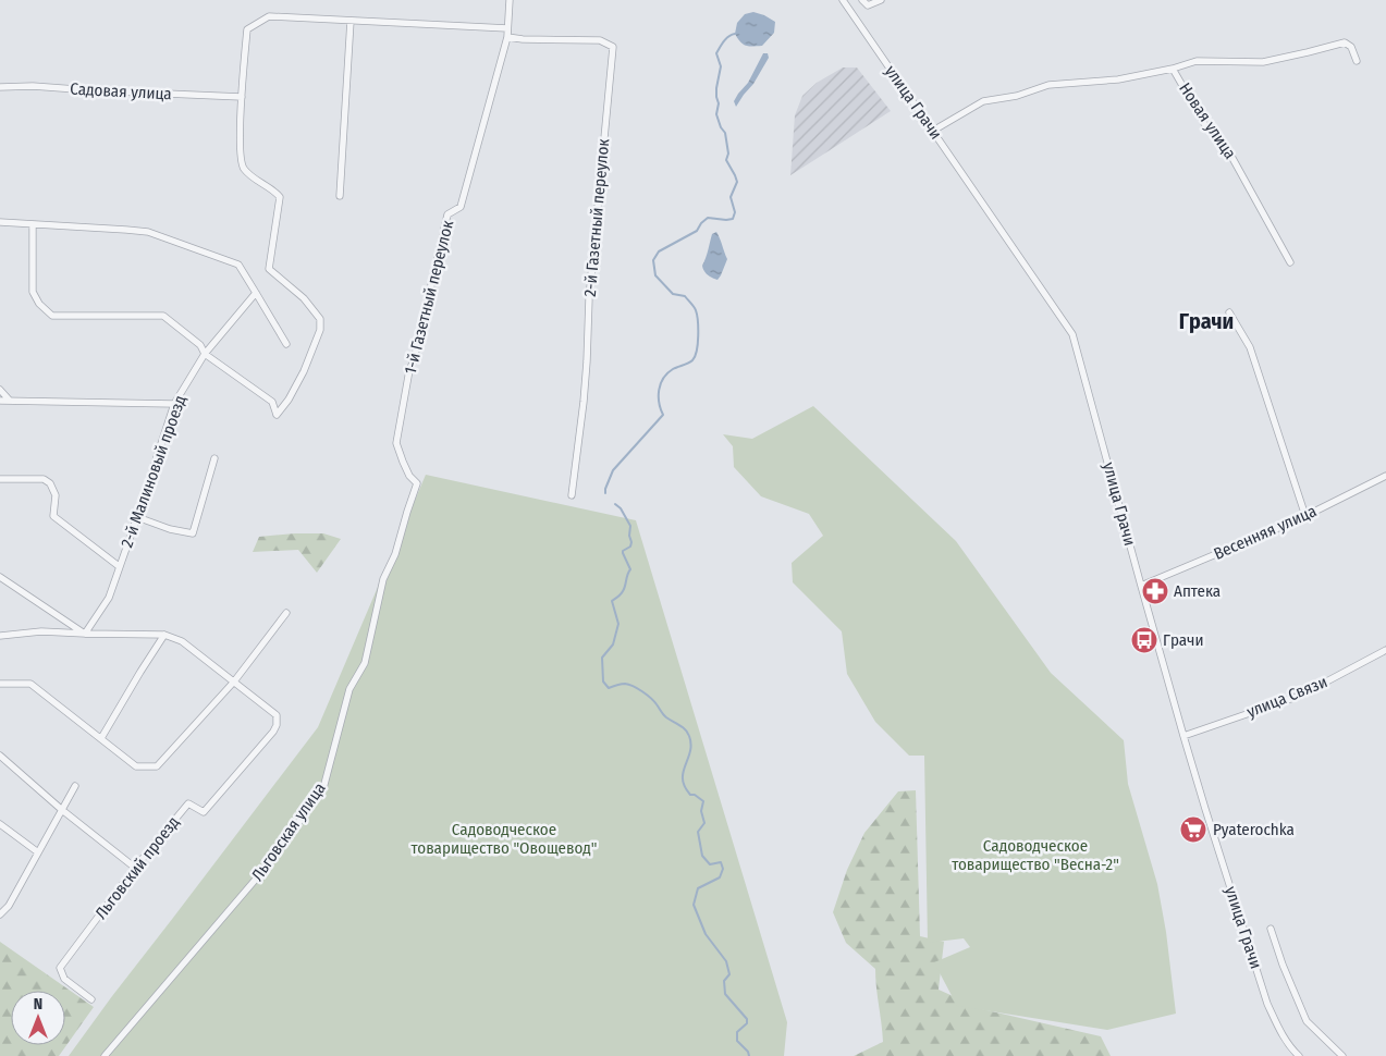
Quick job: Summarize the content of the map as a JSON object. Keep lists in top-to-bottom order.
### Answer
{
  "streets": {
    "street": [
      "Садовая улица",
      "улица Грачи",
      "Новая улица",
      "2-й Газетный переулок",
      "1-й Газетный переулок",
      "2-й Малиновый проезд",
      "Весенняя улица",
      "улица Связи",
      "Льговская улица",
      "Льговский проезд"
    ]
  },
  "crossings": [
    ["улица Грачи", "Весенняя улица"],
    ["улица Грачи", "улица Связи"],
    ["2-й Газетный переулок", "1-й Газетный переулок"],
    ["1-й Газетный переулок", "Льговская улица"]
  ],
  "districts": ["Грачи"],
  "parks": ["Садоводческое товарищество \"Овощевод\"", "Садоводческое товарищество \"Весна-2\""],
  "places": {
    "pharmacy": ["Аптека"],
    "bus stop": ["Грачи"],
    "supermarket": ["Pyaterochka"]
  },
  "north": "top"
}
